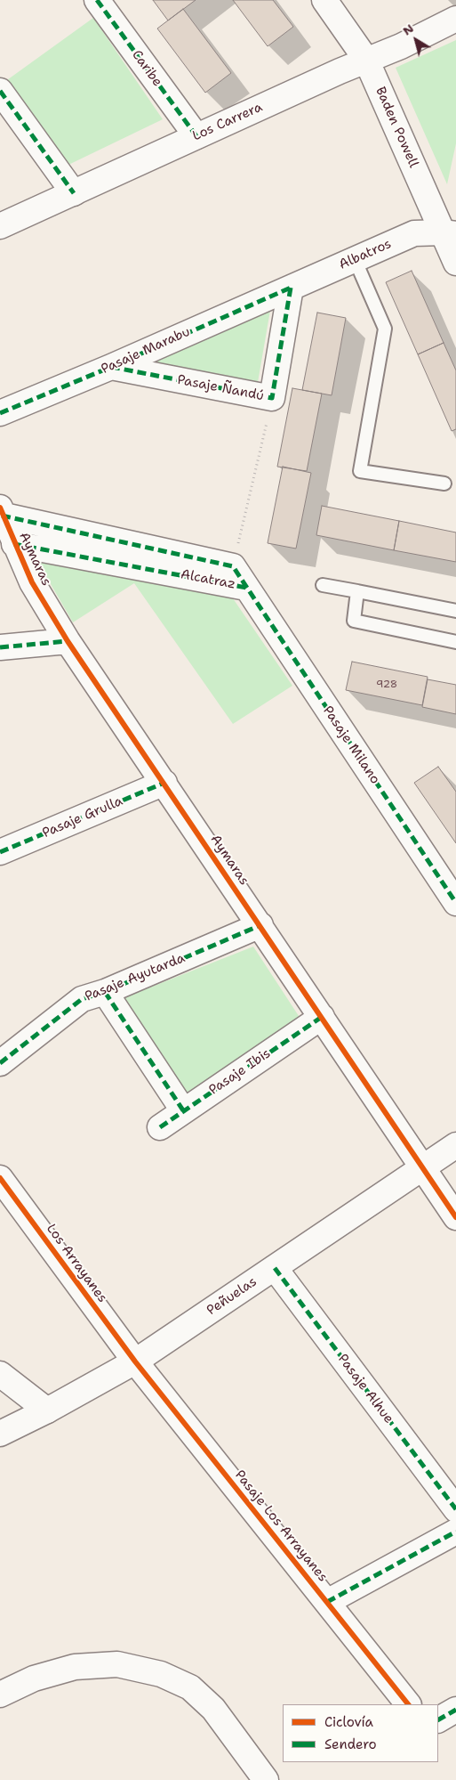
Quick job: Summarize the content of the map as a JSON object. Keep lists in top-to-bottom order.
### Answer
{
  "streets": {
    "street": [
      "Caribe",
      "Los Carrera",
      "Baden Powell",
      "Albatros",
      "Pasaje Marabu",
      "Pasaje Ñandú",
      "Aymaras",
      "Alcatraz",
      "Pasaje Milano",
      "Pasaje Grulla",
      "Pasaje Ayutarda",
      "Pasaje Ibis",
      "Los Arrayanes",
      "Peñuelas",
      "Pasaje Alhue",
      "Pasaje Los Arrayanes"
    ]
  },
  "crossings": [
    ["Caribe", "Los Carrera"],
    ["Los Carrera", "Baden Powell"],
    ["Baden Powell", "Albatros"],
    ["Albatros", "Pasaje Marabu"],
    ["Albatros", "Pasaje Ñandú"],
    ["Pasaje Marabu", "Pasaje Ñandú"],
    ["Aymaras", "Alcatraz"],
    ["Aymaras", "Pasaje Grulla"],
    ["Aymaras", "Pasaje Ayutarda"],
    ["Aymaras", "Pasaje Ibis"],
    ["Aymaras", "Peñuelas"],
    ["Alcatraz", "Pasaje Milano"],
    ["Los Arrayanes", "Peñuelas"],
    ["Los Arrayanes", "Pasaje Los Arrayanes"],
    ["Peñuelas", "Pasaje Alhue"],
    ["Peñuelas", "Pasaje Los Arrayanes"]
  ],
  "house_numbers": ["928"],
  "legend": ["Ciclovía", "Sendero"],
  "north": "top left"
}
